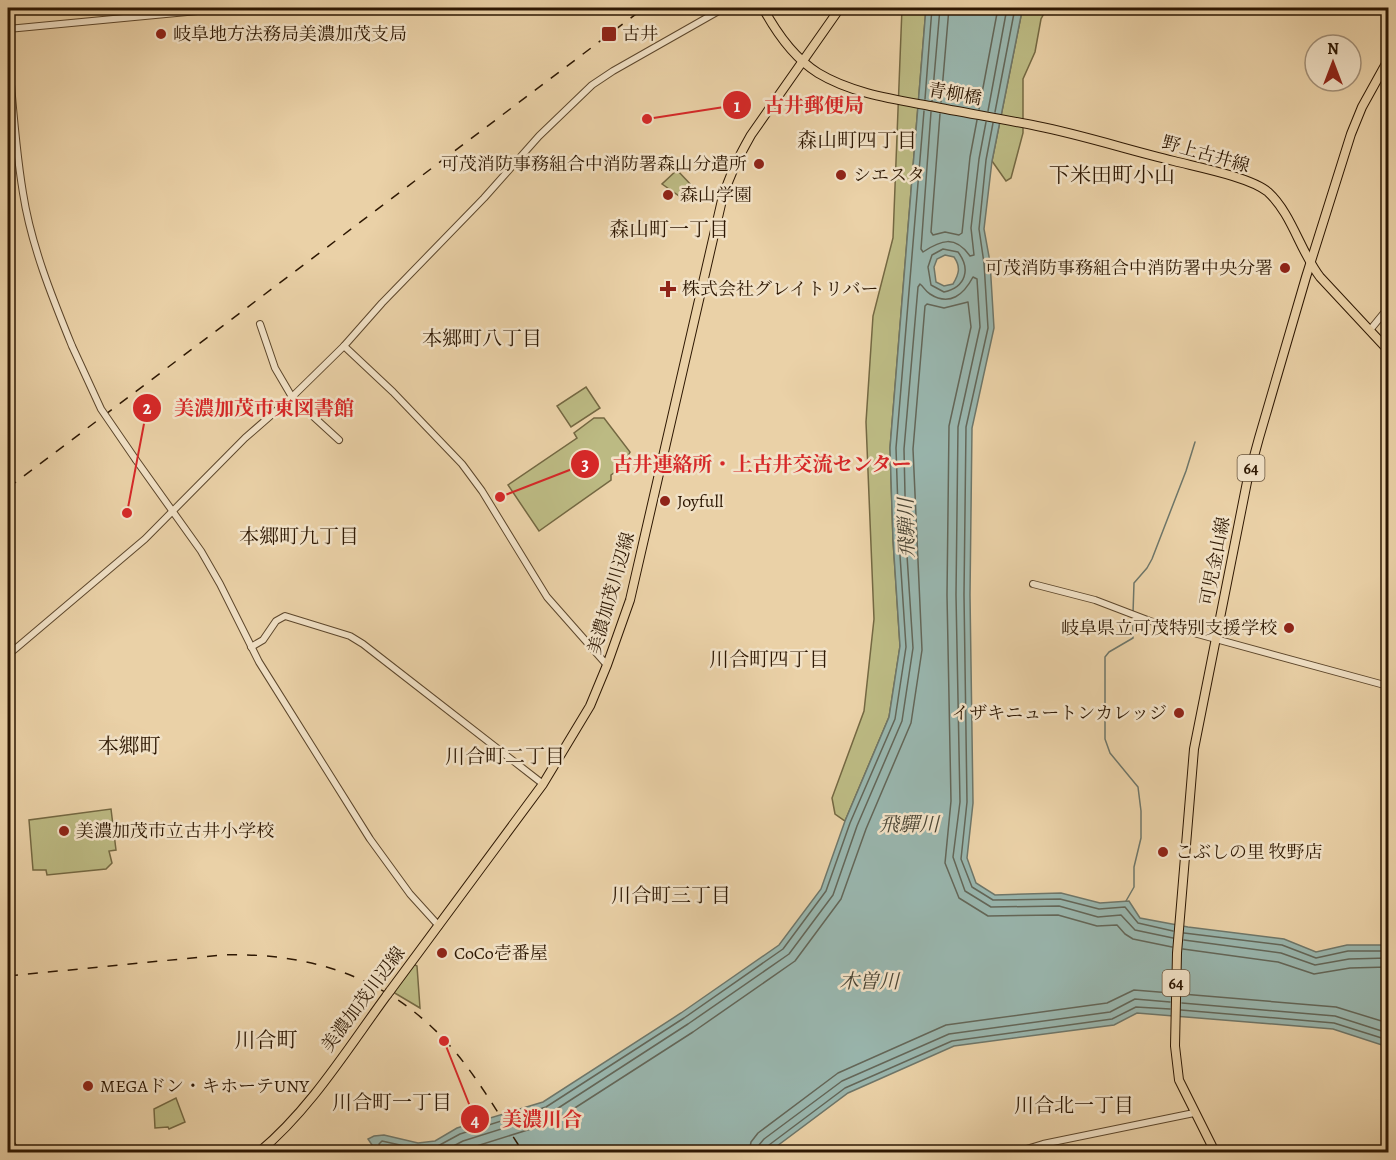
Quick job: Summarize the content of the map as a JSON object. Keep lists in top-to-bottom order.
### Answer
{
  "streets": {
    "main road": [
      "青柳橋",
      "野上古井線",
      "64",
      "可児金山線",
      "美濃加茂川辺線"
    ]
  },
  "crossings": [
    ["青柳橋", "野上古井線"],
    ["青柳橋", "美濃加茂川辺線"],
    ["野上古井線", "可児金山線"]
  ],
  "districts": [
    "森山町四丁目",
    "下米田町小山",
    "森山町一丁目",
    "本郷町八丁目",
    "本郷町九丁目",
    "川合町四丁目",
    "本郷町",
    "川合町二丁目",
    "川合町三丁目",
    "川合町",
    "川合町一丁目",
    "川合北一丁目"
  ],
  "water": ["飛騨川", "飛驒川", "木曽川"],
  "places": {
    "other": [
      "岐阜地方法務局美濃加茂支局",
      "古井郵便局",
      "可茂消防事務組合中消防署森山分遣所",
      "シエスタ",
      "森山学園",
      "可茂消防事務組合中消防署中央分署",
      "古井連絡所・上古井交流センター",
      "Joyfull",
      "美濃加茂市東図書館",
      "岐阜県立可茂特別支援学校",
      "イザキニュートンカレッジ",
      "美濃加茂市立古井小学校",
      "こぶしの里 牧野店",
      "CoCo壱番屋",
      "美濃川合",
      "MEGAドン・キホーテUNY"
    ],
    "transit": ["古井"],
    "health": ["株式会社グレイトリバー"]
  },
  "north": "top"
}
